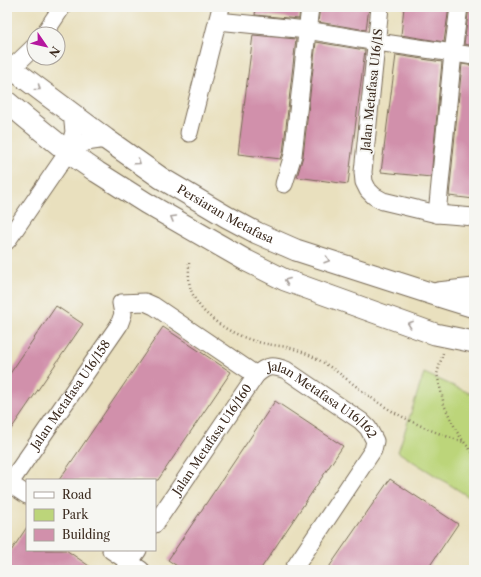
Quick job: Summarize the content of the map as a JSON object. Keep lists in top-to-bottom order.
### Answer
{
  "streets": {
    "main road": ["Persiaran Metafasa"],
    "street": [
      "Jalan Metafasa U16/1S",
      "Jalan Metafasa U16/158",
      "Jalan Metafasa U16/162",
      "Jalan Metafasa U16/160"
    ]
  },
  "crossings": [
    ["Jalan Metafasa U16/158", "Jalan Metafasa U16/162"],
    ["Jalan Metafasa U16/158", "Jalan Metafasa U16/160"],
    ["Jalan Metafasa U16/162", "Jalan Metafasa U16/160"]
  ],
  "legend": ["Road", "Park", "Building"],
  "north": "bottom right"
}
